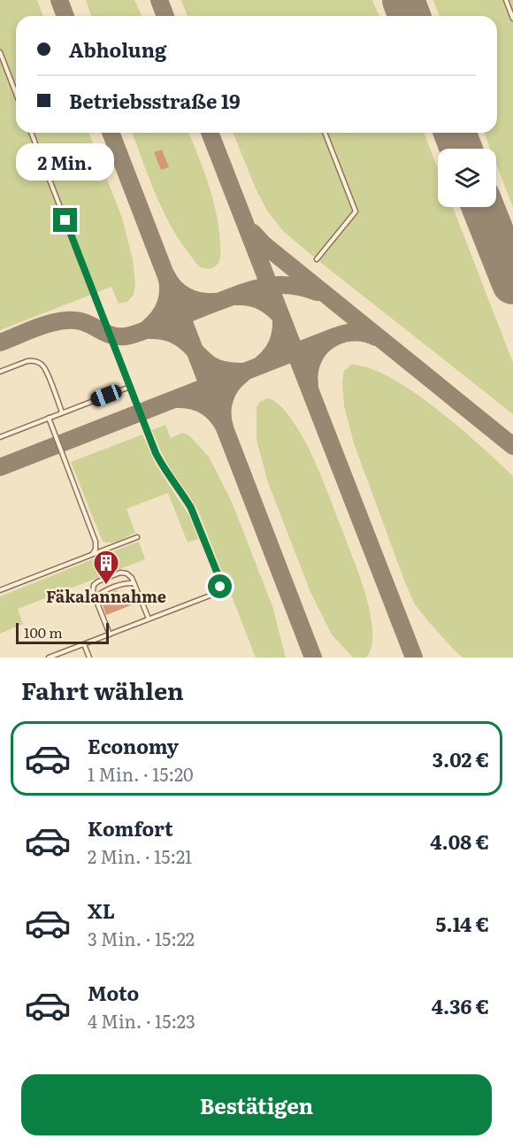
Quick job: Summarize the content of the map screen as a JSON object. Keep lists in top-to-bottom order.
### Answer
{
  "places": {
    "building": ["Fäkalannahme"]
  },
  "scale_bar": "100 m",
  "page": {
    "banner": ["Abholung", "Betriebsstraße 19"],
    "bubble": "2 Min.",
    "scale": "100 m",
    "heading": "Fahrt wählen",
    "list": [
      {
        "name": "Economy",
        "note": "1 Min. · 15:20",
        "value": "3.02 €"
      },
      {
        "name": "Komfort",
        "note": "2 Min. · 15:21",
        "value": "4.08 €"
      },
      {
        "name": "XL",
        "note": "3 Min. · 15:22",
        "value": "5.14 €"
      },
      {
        "name": "Moto",
        "note": "4 Min. · 15:23",
        "value": "4.36 €"
      }
    ],
    "buttons": "Bestätigen"
  }
}
